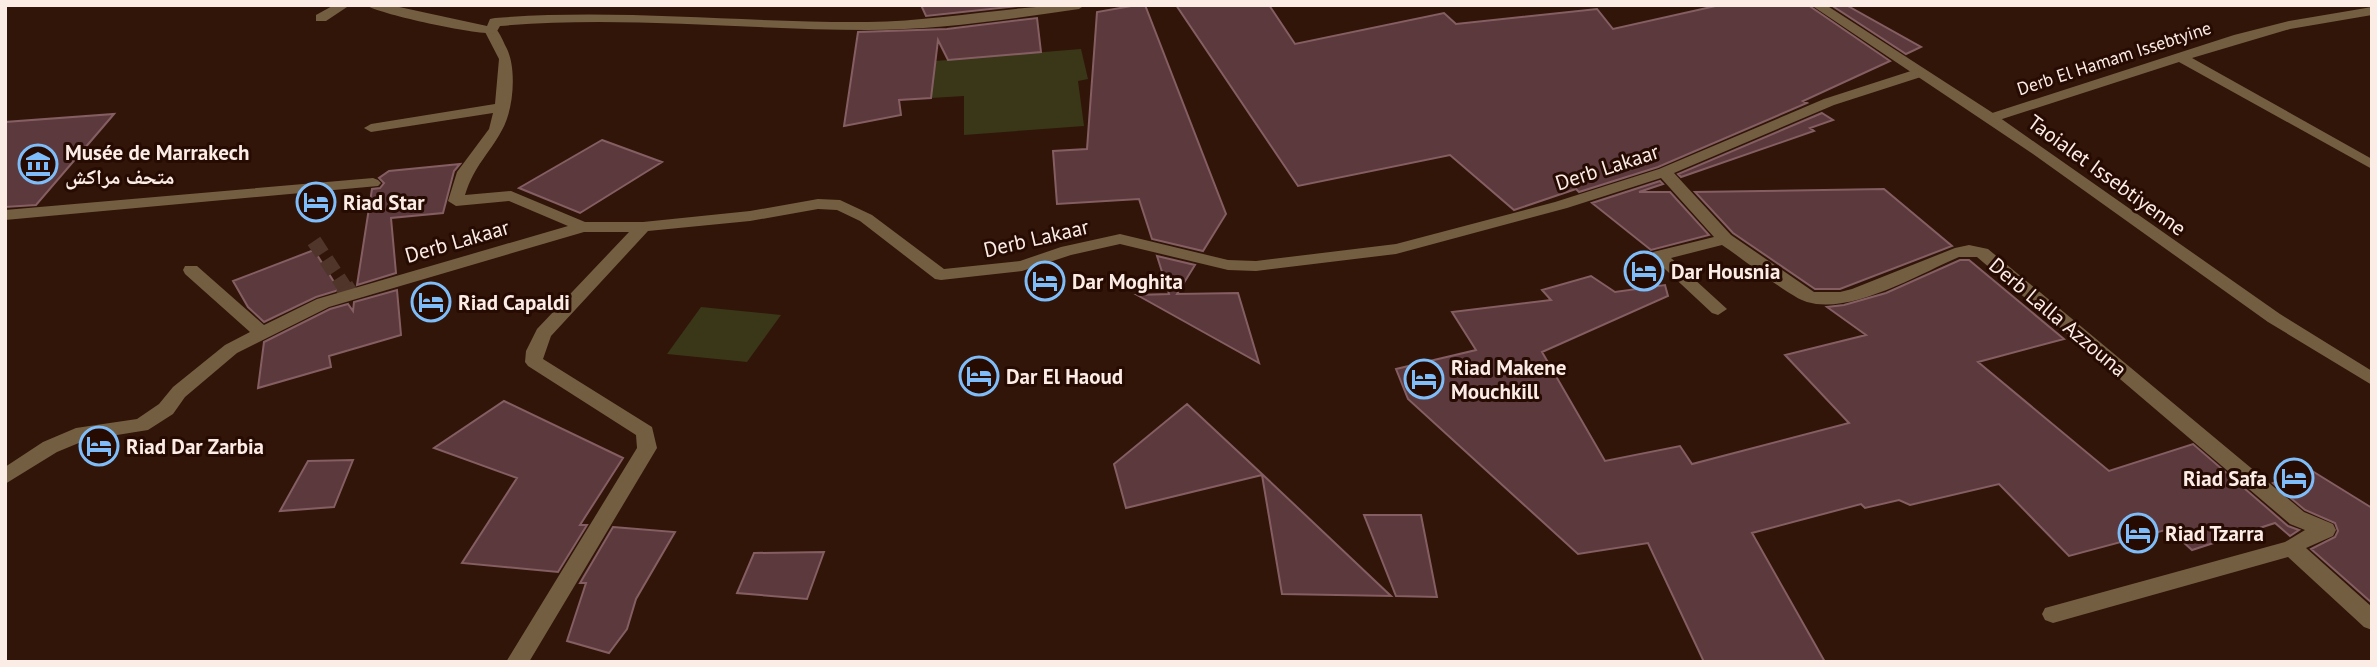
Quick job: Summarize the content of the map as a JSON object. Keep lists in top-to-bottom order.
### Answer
{
  "streets": {
    "street": [
      "Derb El Hamam Issebtyine",
      "Derb Lakaar",
      "Taoialet Issebtiyenne",
      "Derb Lalla Azzouna"
    ]
  },
  "crossings": [
    ["Derb El Hamam Issebtyine", "Taoialet Issebtiyenne"],
    ["Derb Lakaar", "Taoialet Issebtiyenne"],
    ["Derb Lakaar", "Derb Lalla Azzouna"]
  ],
  "places": {
    "museum": ["Musée de Marrakech متحف مراكش"],
    "hotel": [
      "Riad Star",
      "Dar Housnia",
      "Dar Moghita",
      "Riad Capaldi",
      "Dar El Haoud",
      "Riad Makene Mouchkill",
      "Riad Dar Zarbia",
      "Riad Safa",
      "Riad Tzarra"
    ]
  }
}
